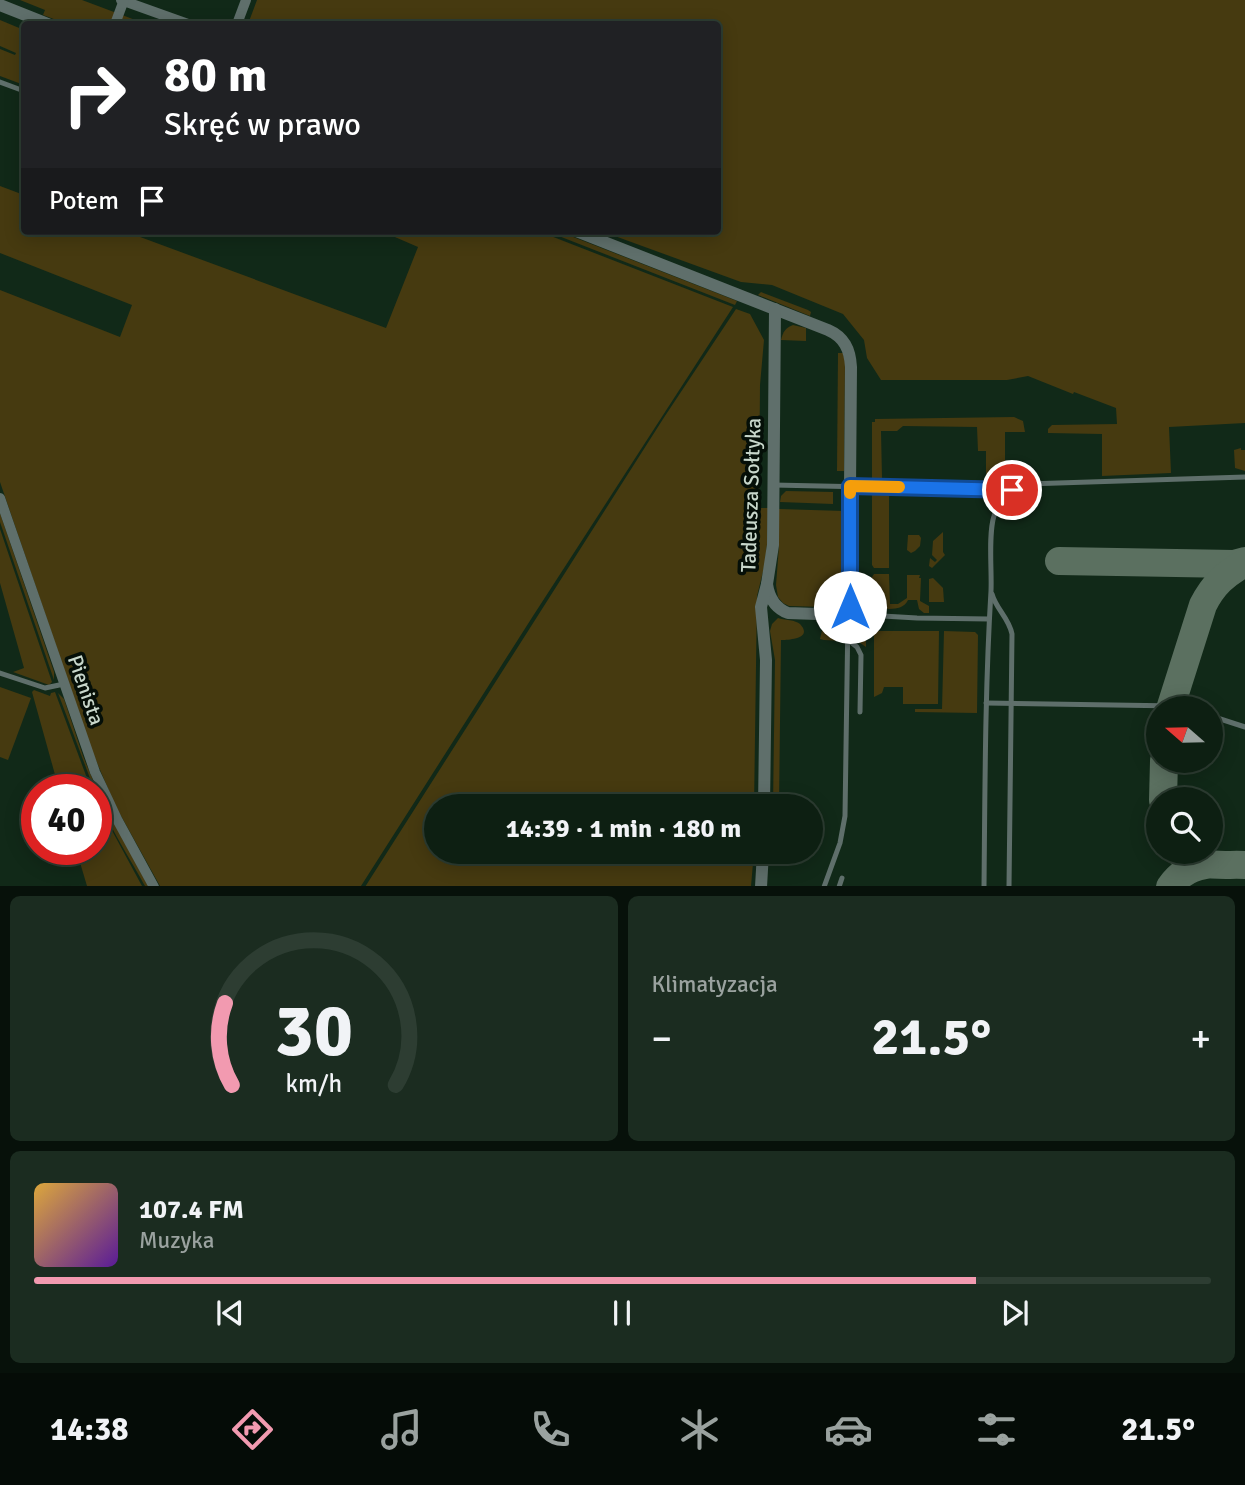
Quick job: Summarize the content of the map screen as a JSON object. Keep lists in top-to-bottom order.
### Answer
{
  "streets": {
    "street": ["Tadeusza Sołtyka", "Pienista"]
  },
  "north": "left",
  "page": {
    "turn": ["80 m", "Skręć w prawo"],
    "then": "Potem",
    "limit": "40",
    "trip": "14:39 · 1 min · 180 m",
    "tile": "Klimatyzacja",
    "heat": ["−", "21.5°", "+"],
    "song": ["107.4 FM", "Muzyka"],
    "tabs": ["14:38", "21.5°"],
    "gauge": ["30", "km/h"]
  }
}
